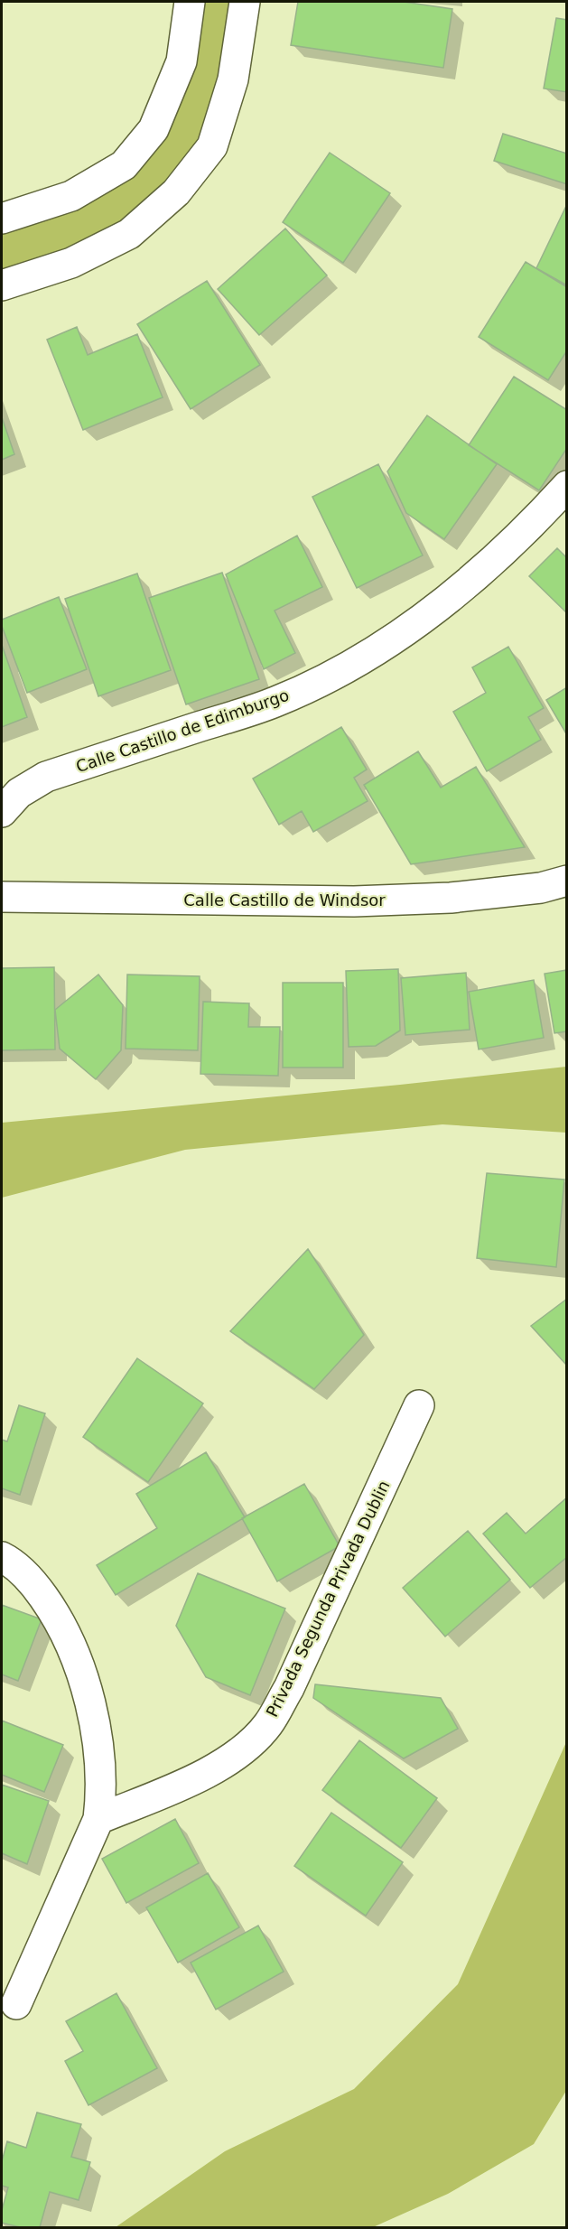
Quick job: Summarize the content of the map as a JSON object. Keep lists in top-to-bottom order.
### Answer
{
  "streets": {
    "street": ["Calle Castillo de Edimburgo", "Calle Castillo de Windsor", "Privada Segunda Privada Dublin"]
  }
}
